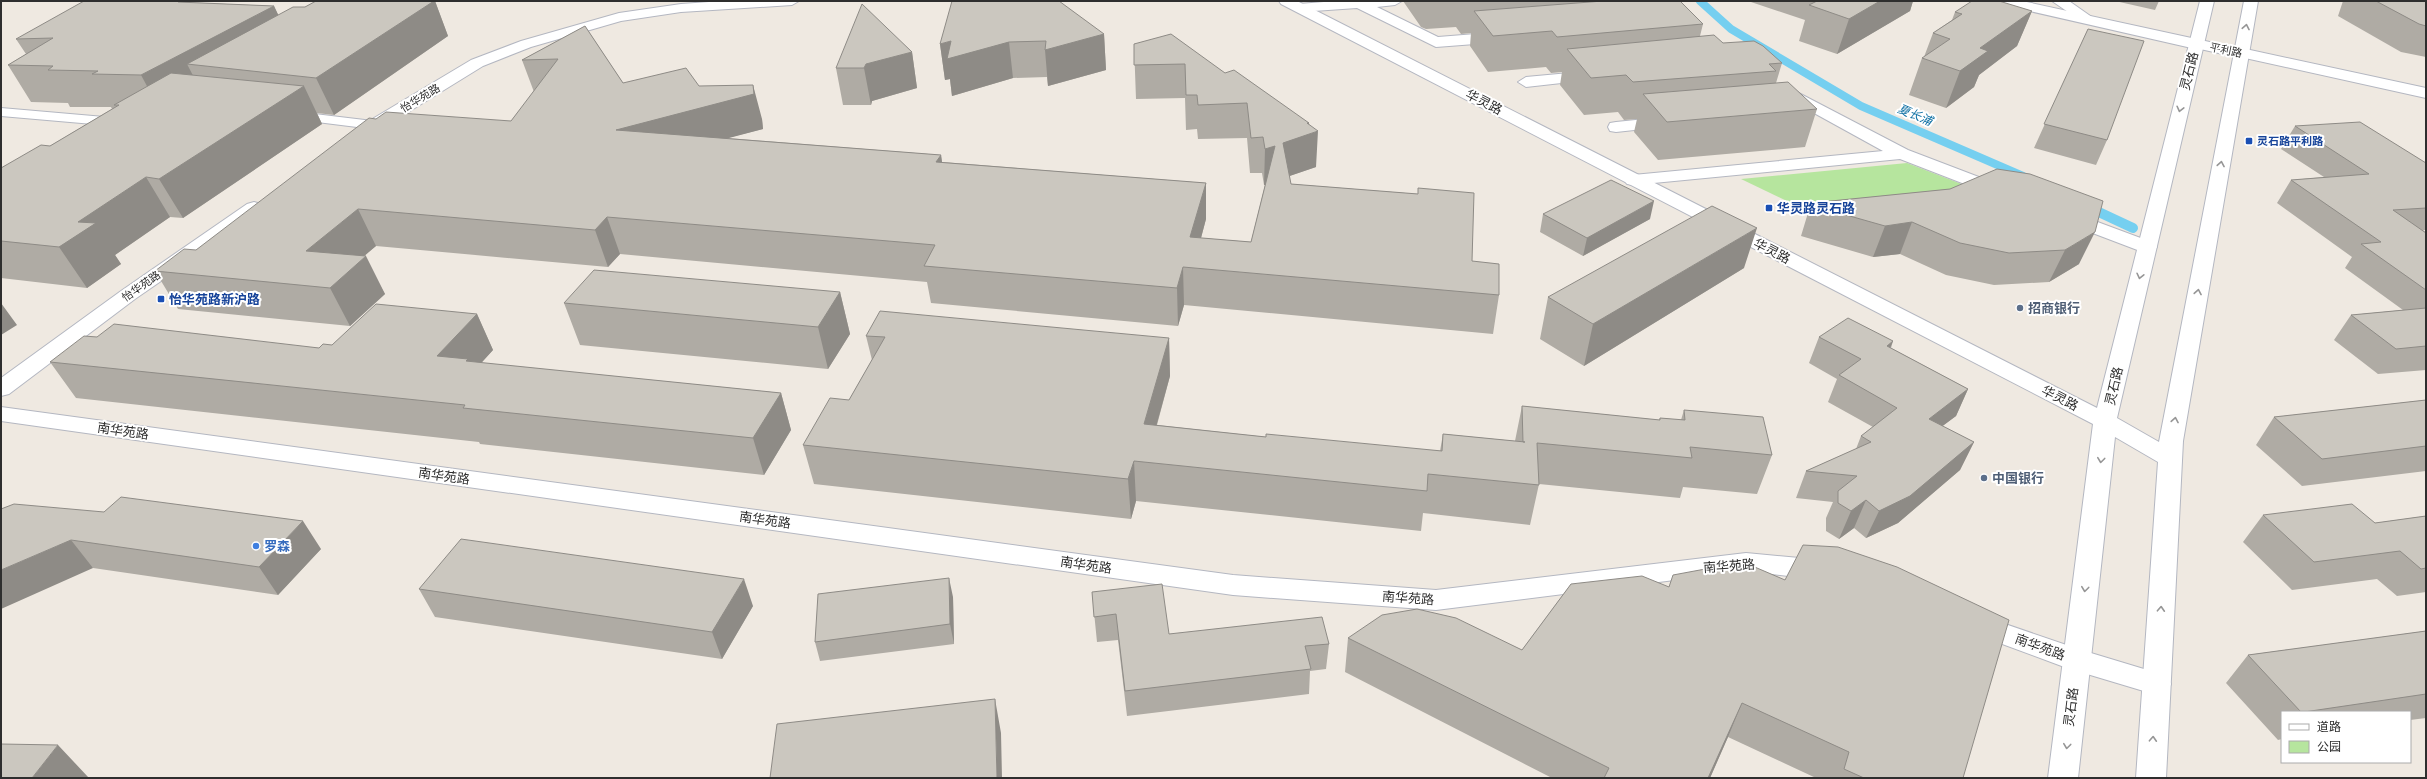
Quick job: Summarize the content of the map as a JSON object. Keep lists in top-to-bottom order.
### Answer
{
  "streets": {
    "street": [
      "平利路",
      "灵石路",
      "怡华苑路",
      "华灵路",
      "南华苑路"
    ]
  },
  "crossings": [
    ["平利路", "灵石路"],
    ["灵石路", "华灵路"],
    ["灵石路", "南华苑路"]
  ],
  "water": ["夏长浦"],
  "places": {
    "transit": ["灵石路平利路", "华灵路灵石路", "怡华苑路新沪路"],
    "other": ["招商银行", "中国银行", "罗森"]
  },
  "legend": ["道路", "公园"]
}
